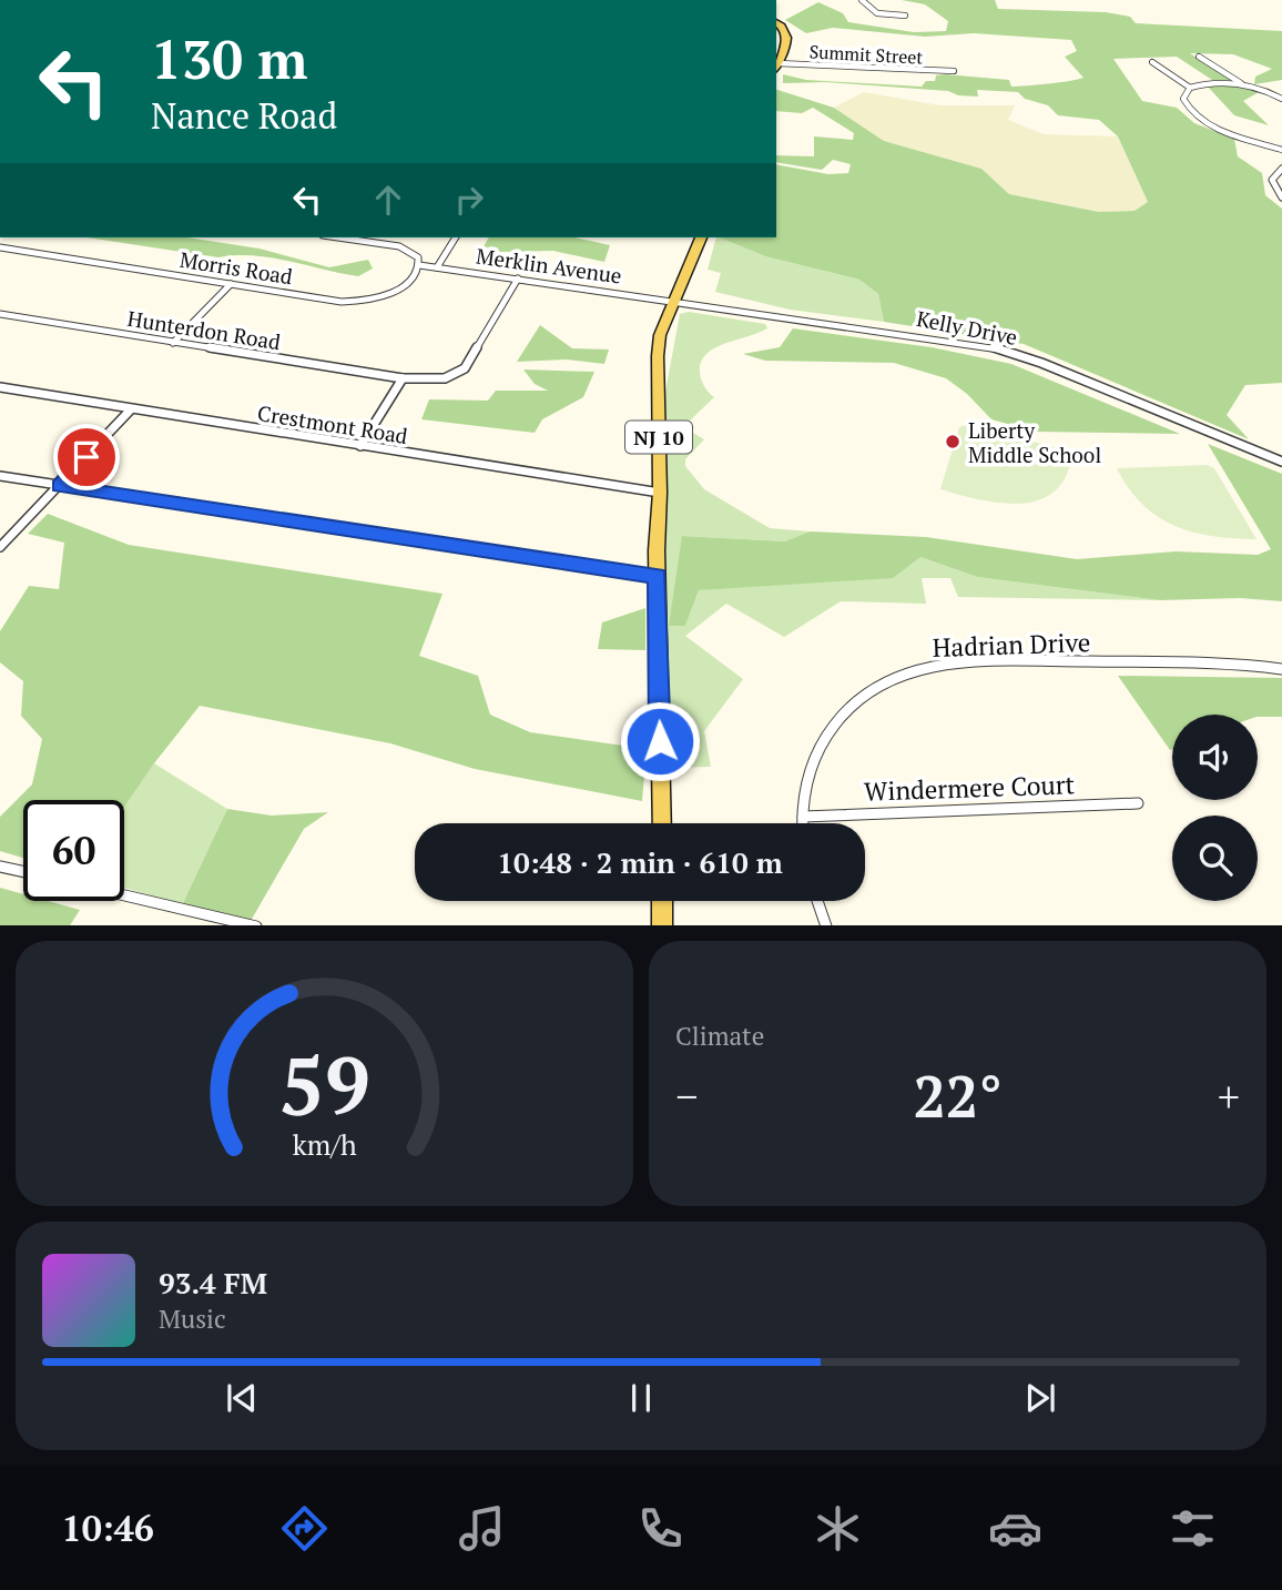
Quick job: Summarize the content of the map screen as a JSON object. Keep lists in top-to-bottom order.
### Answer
{
  "streets": {
    "main road": ["NJ 10"],
    "street": [
      "Summit Street",
      "Merklin Avenue",
      "Morris Road",
      "Kelly Drive",
      "Hunterdon Road",
      "Crestmont Road",
      "Hadrian Drive",
      "Windermere Court"
    ]
  },
  "crossings": [
    ["Merklin Avenue", "Morris Road"],
    ["Merklin Avenue", "Kelly Drive"],
    ["Merklin Avenue", "Hunterdon Road"],
    ["Merklin Avenue", "NJ 10"],
    ["Kelly Drive", "NJ 10"],
    ["Crestmont Road", "NJ 10"],
    ["Hadrian Drive", "Windermere Court"]
  ],
  "places": ["Liberty Middle School"],
  "page": {
    "turn": ["130 m", "Nance Road"],
    "limit": "60",
    "trip": "10:48 · 2 min · 610 m",
    "tile": "Climate",
    "heat": ["−", "22°", "+"],
    "song": ["93.4 FM", "Music"],
    "tabs": "10:46",
    "gauge": ["59", "km/h"]
  }
}
